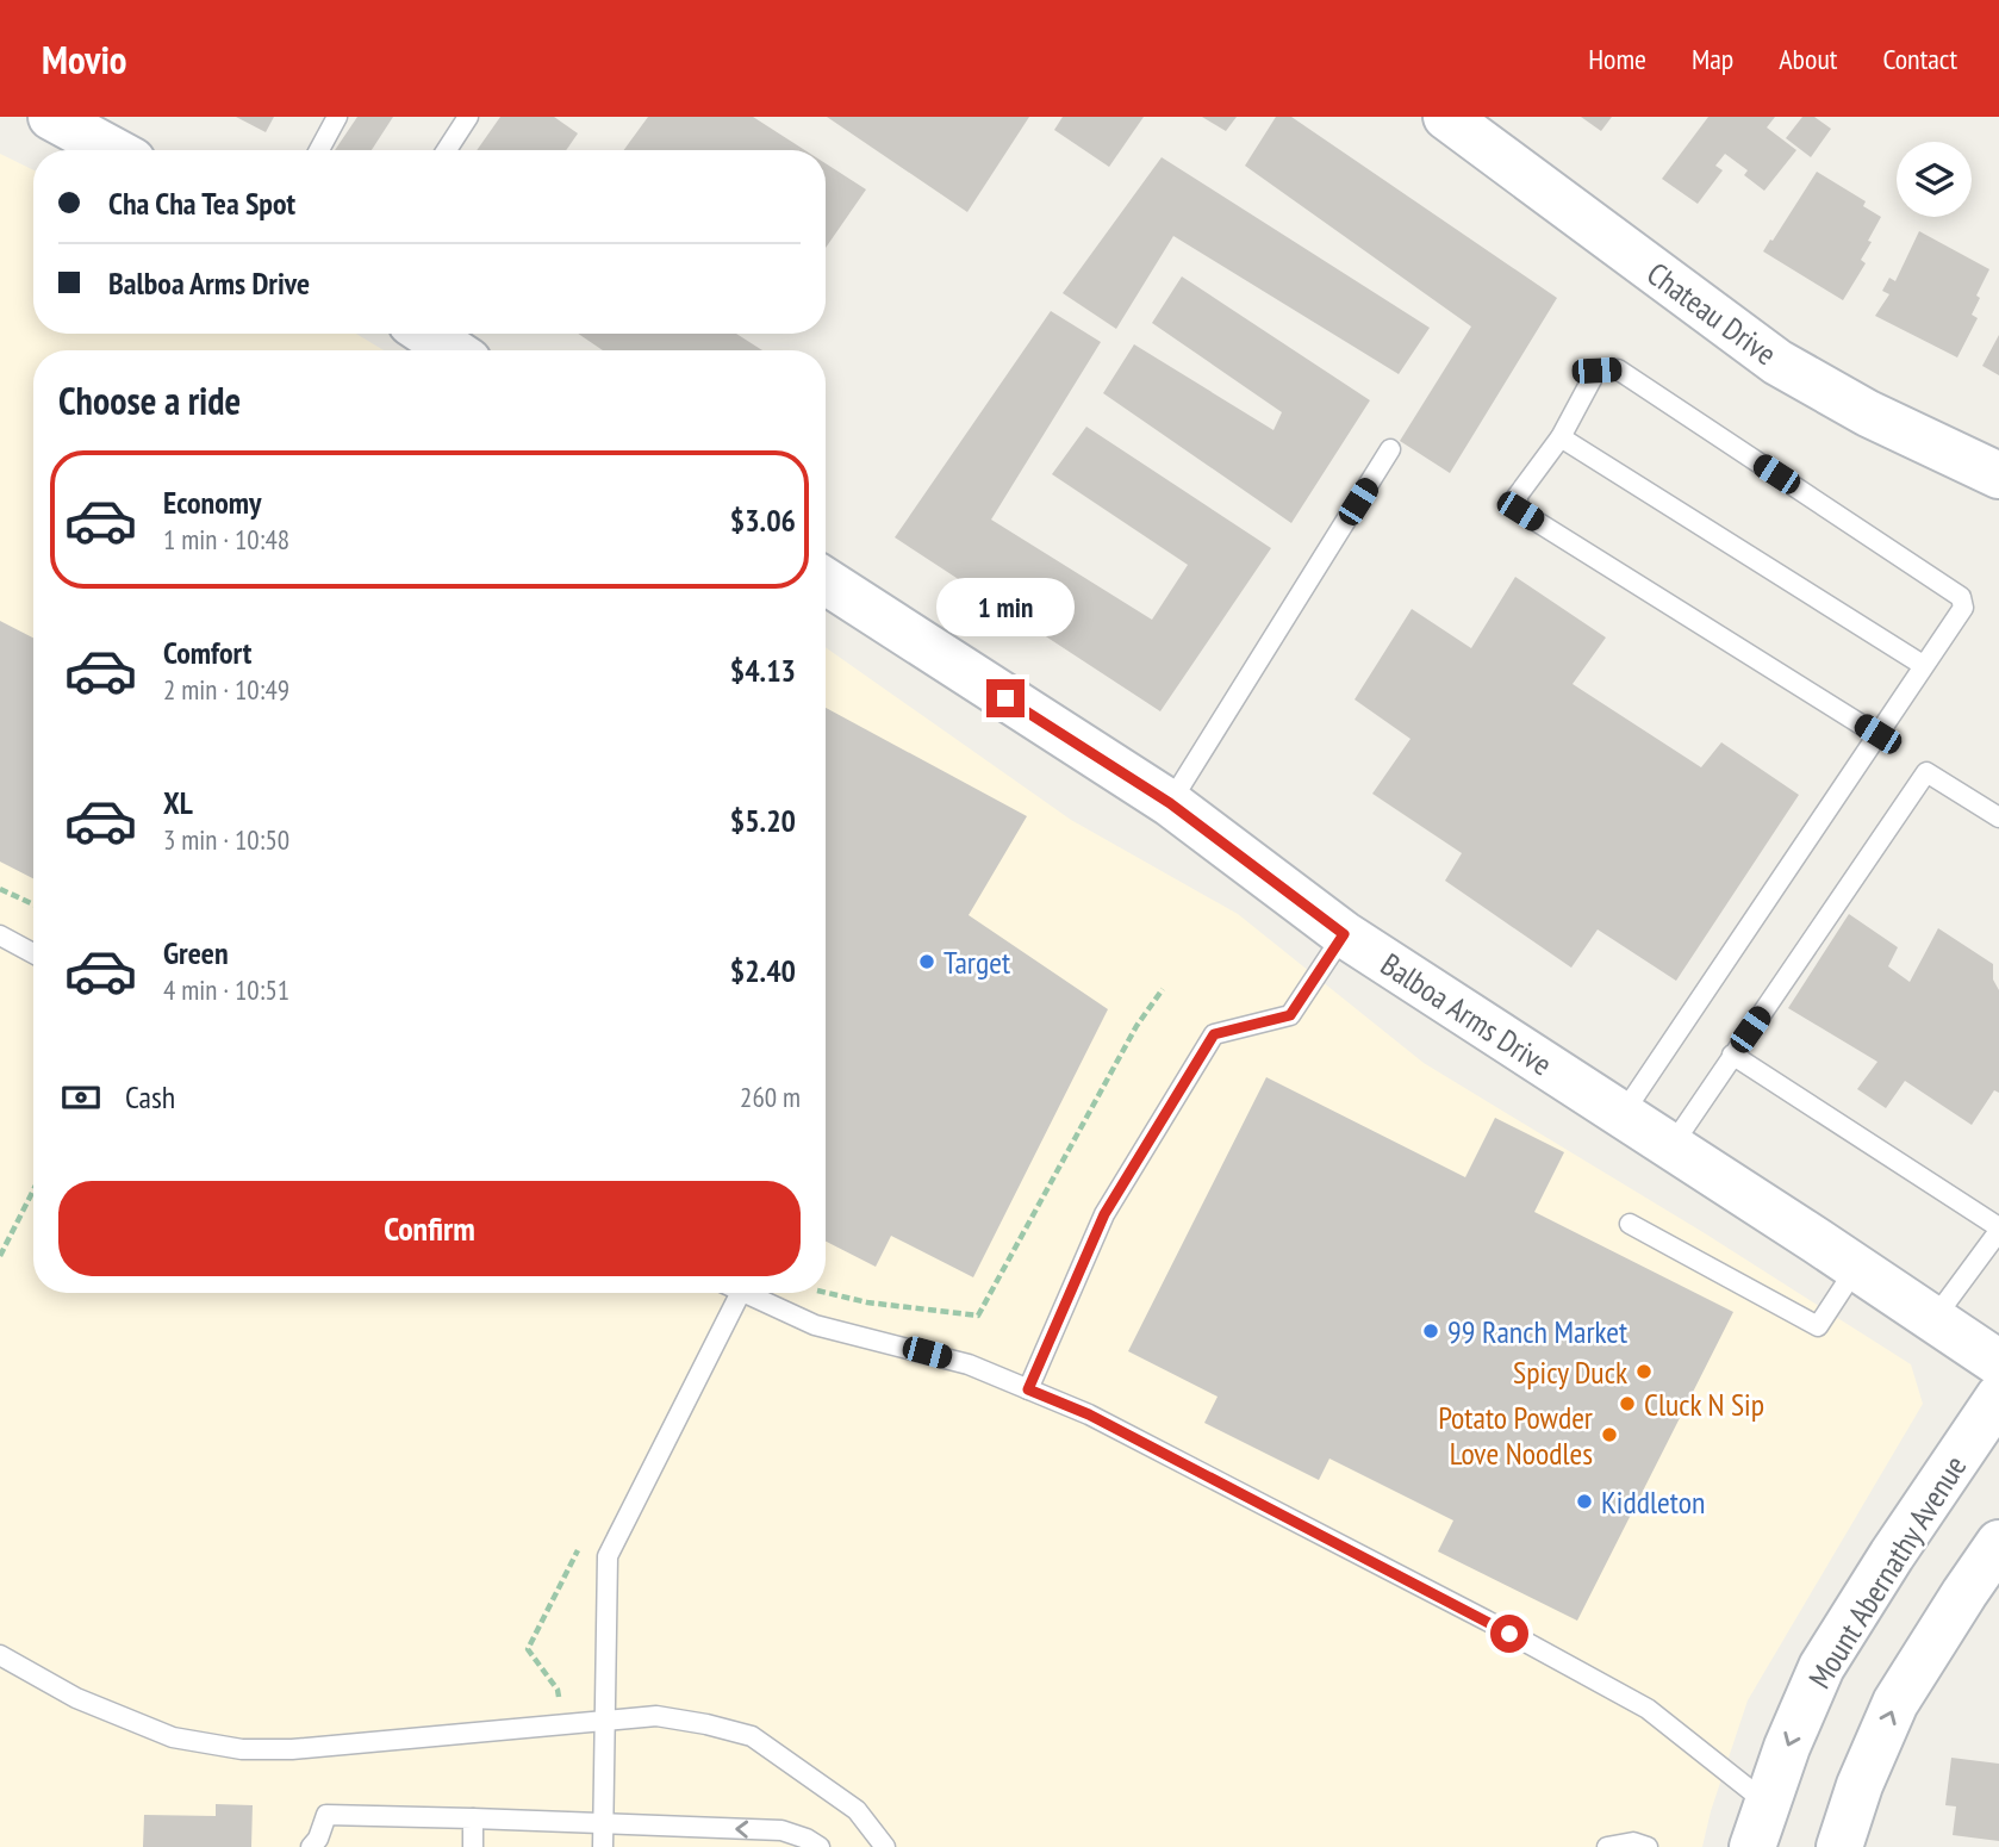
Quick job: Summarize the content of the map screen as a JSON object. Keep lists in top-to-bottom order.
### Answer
{
  "streets": {
    "street": ["Chateau Drive", "Balboa Arms Drive", "Mount Abernathy Avenue"]
  },
  "places": [
    "Target",
    "99 Ranch Market",
    "Spicy Duck",
    "Cluck N Sip",
    "Potato Powder Love Noodles",
    "Kiddleton"
  ],
  "page": {
    "header": "Movio",
    "nav": [
      "Home",
      "Map",
      "About",
      "Contact"
    ],
    "banner": ["Cha Cha Tea Spot", "Balboa Arms Drive"],
    "heading": "Choose a ride",
    "list": [
      {
        "name": "Economy",
        "note": "1 min · 10:48",
        "value": "$3.06"
      },
      {
        "name": "Comfort",
        "note": "2 min · 10:49",
        "value": "$4.13"
      },
      {
        "name": "XL",
        "note": "3 min · 10:50",
        "value": "$5.20"
      },
      {
        "name": "Green",
        "note": "4 min · 10:51",
        "value": "$2.40"
      }
    ],
    "bubble": "1 min",
    "pay": ["Cash", "260 m"],
    "buttons": "Confirm"
  }
}
